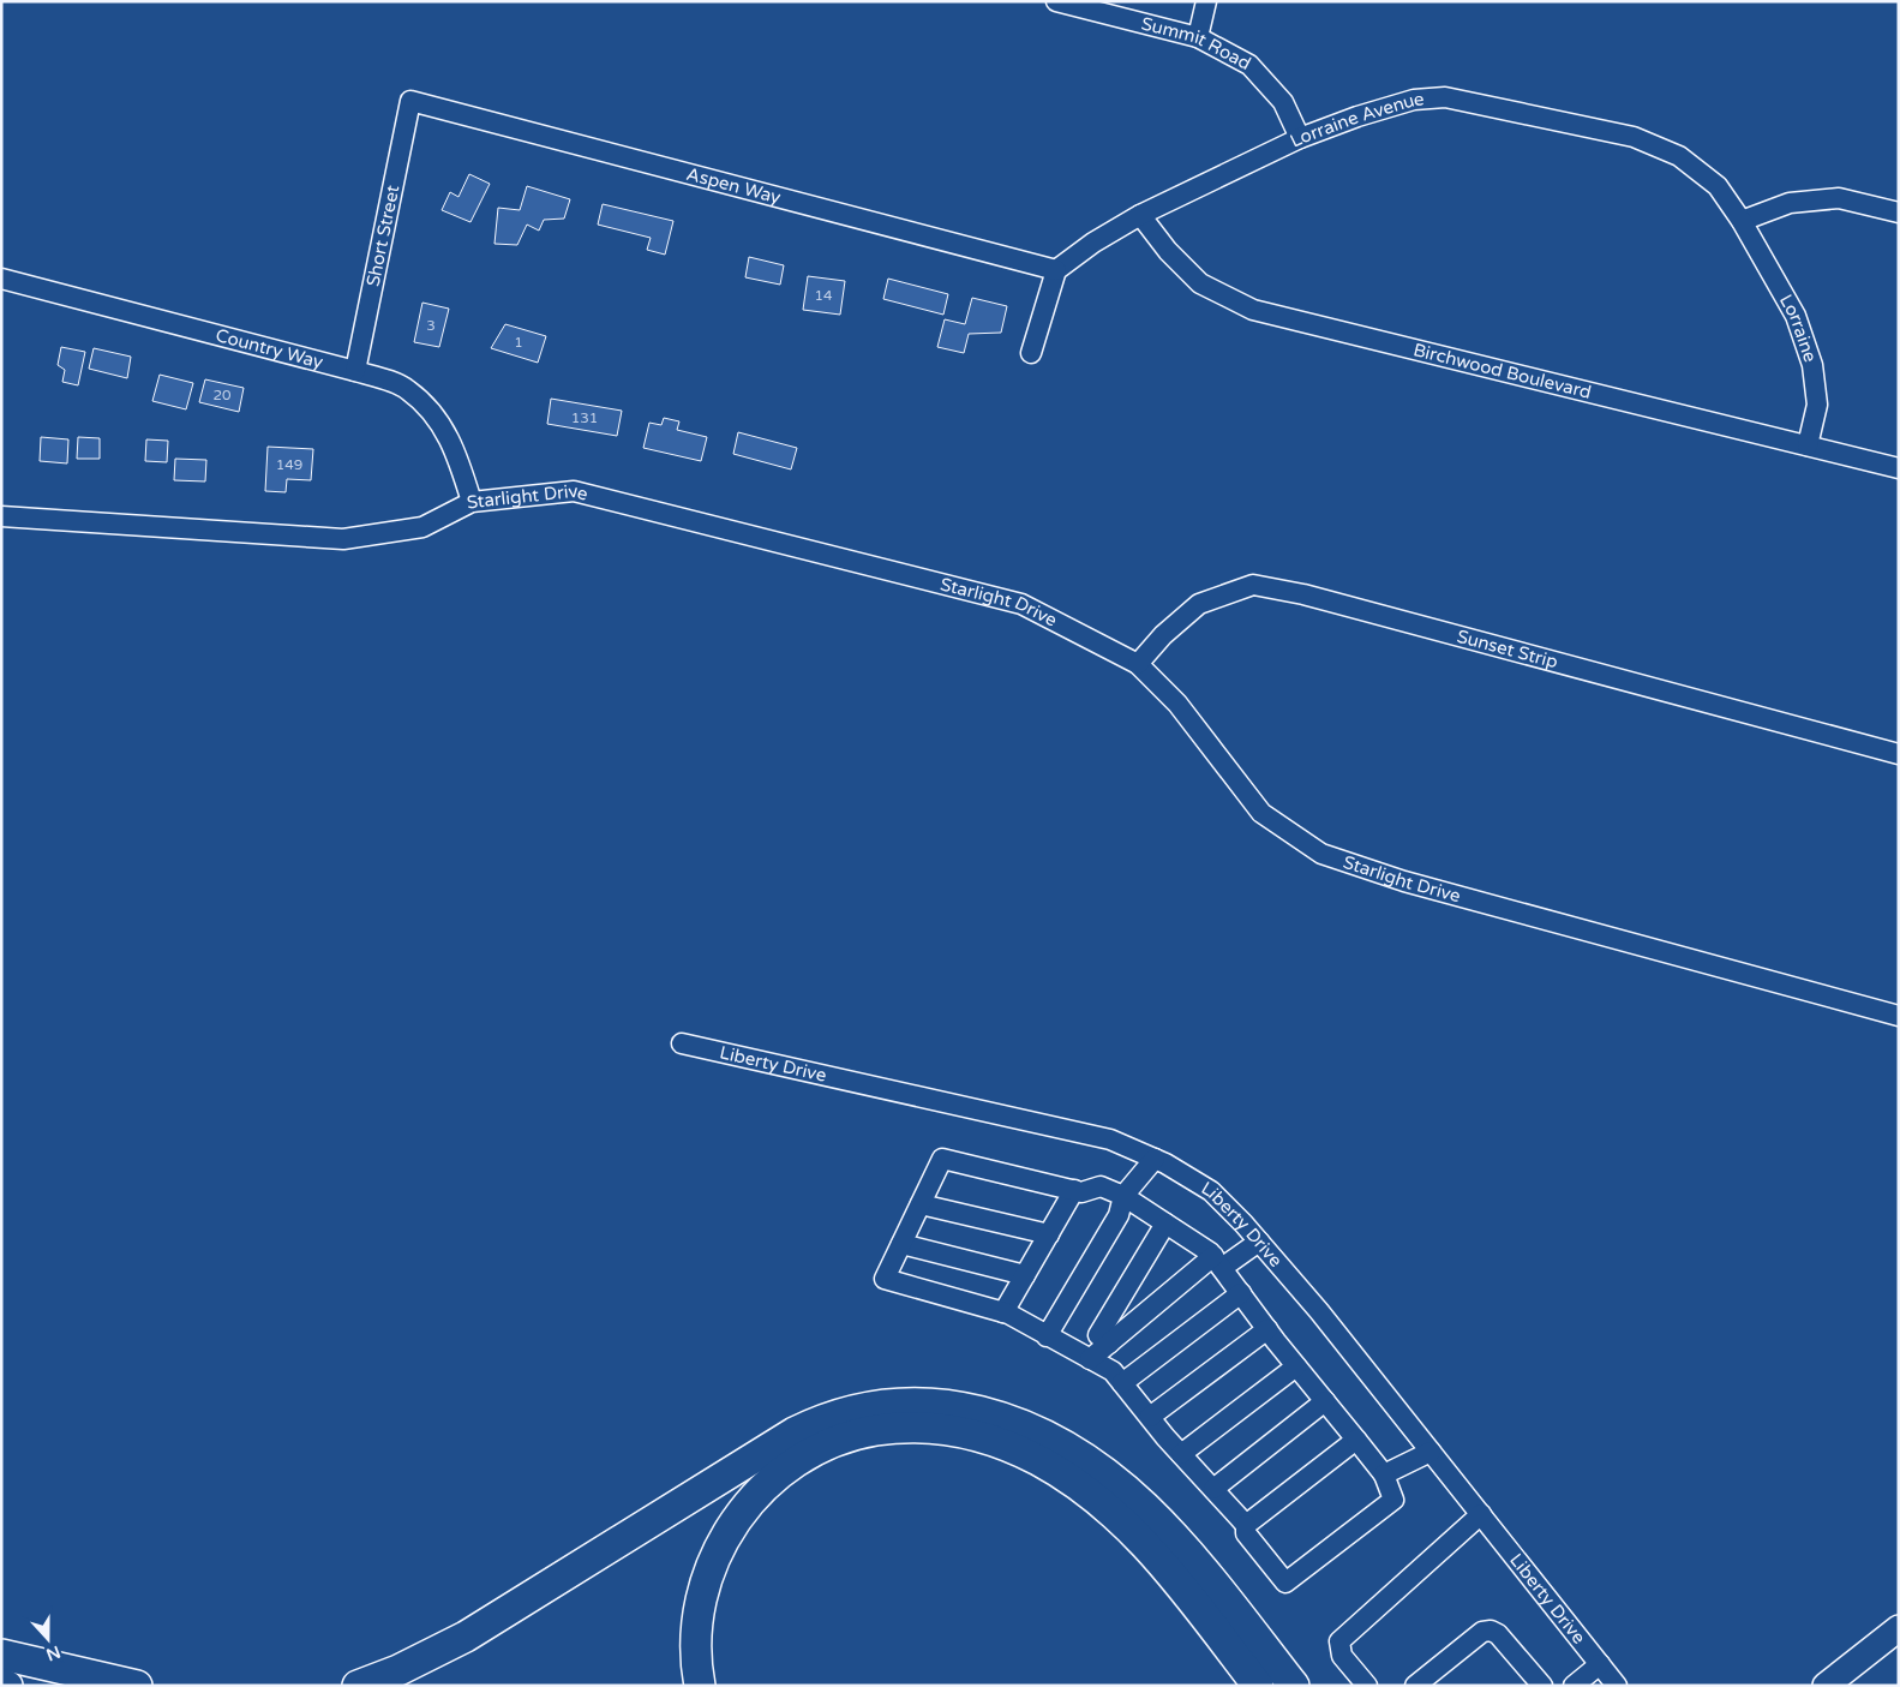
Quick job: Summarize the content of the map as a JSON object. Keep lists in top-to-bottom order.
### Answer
{
  "streets": {
    "street": [
      "Summit Road",
      "Lorraine Avenue",
      "Aspen Way",
      "Short Street",
      "Lorraine",
      "Country Way",
      "Birchwood Boulevard",
      "Starlight Drive",
      "Sunset Strip",
      "Liberty Drive"
    ]
  },
  "crossings": [
    ["Summit Road", "Lorraine Avenue"],
    ["Lorraine Avenue", "Aspen Way"],
    ["Lorraine Avenue", "Lorraine"],
    ["Lorraine Avenue", "Birchwood Boulevard"],
    ["Aspen Way", "Short Street"],
    ["Short Street", "Country Way"],
    ["Lorraine", "Birchwood Boulevard"],
    ["Country Way", "Starlight Drive"],
    ["Starlight Drive", "Sunset Strip"]
  ],
  "house_numbers": [
    "14",
    "3",
    "1",
    "20",
    "131",
    "149"
  ],
  "north": "bottom"
}
